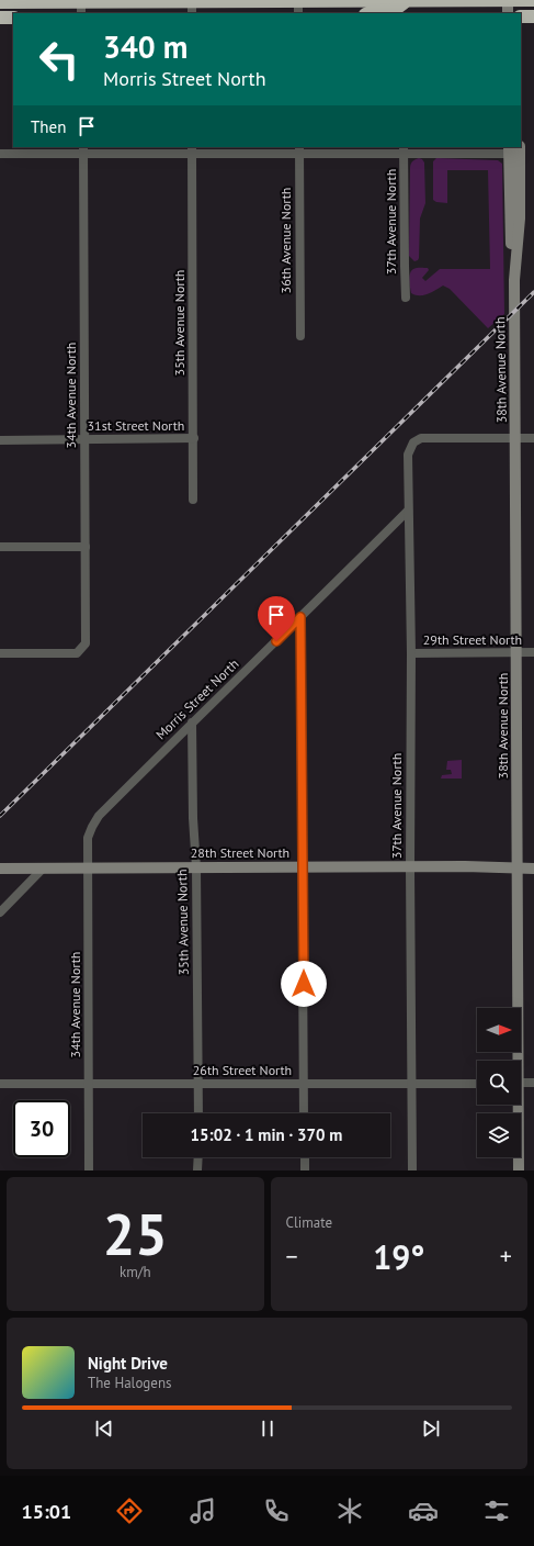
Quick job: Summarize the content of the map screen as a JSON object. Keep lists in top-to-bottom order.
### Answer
{
  "streets": {
    "main road": ["38th Avenue North", "28th Street North"],
    "street": [
      "37th Avenue North",
      "36th Avenue North",
      "35th Avenue North",
      "34th Avenue North",
      "31st Street North",
      "29th Street North",
      "Morris Street North",
      "26th Street North"
    ]
  },
  "crossings": [
    ["37th Avenue North", "38th Avenue North"],
    ["37th Avenue North", "29th Street North"],
    ["37th Avenue North", "Morris Street North"],
    ["37th Avenue North", "28th Street North"],
    ["37th Avenue North", "26th Street North"],
    ["35th Avenue North", "31st Street North"],
    ["35th Avenue North", "Morris Street North"],
    ["35th Avenue North", "28th Street North"],
    ["35th Avenue North", "26th Street North"],
    ["38th Avenue North", "29th Street North"],
    ["38th Avenue North", "28th Street North"],
    ["34th Avenue North", "31st Street North"],
    ["34th Avenue North", "Morris Street North"],
    ["34th Avenue North", "28th Street North"],
    ["34th Avenue North", "26th Street North"]
  ],
  "north": "right",
  "page": {
    "turn": ["340 m", "Morris Street North"],
    "then": "Then",
    "limit": "30",
    "trip": "15:02 · 1 min · 370 m",
    "tile": [
      ["25", "km/h"],
      "Climate"
    ],
    "heat": ["−", "19°", "+"],
    "song": ["Night Drive", "The Halogens"],
    "tabs": "15:01"
  }
}
